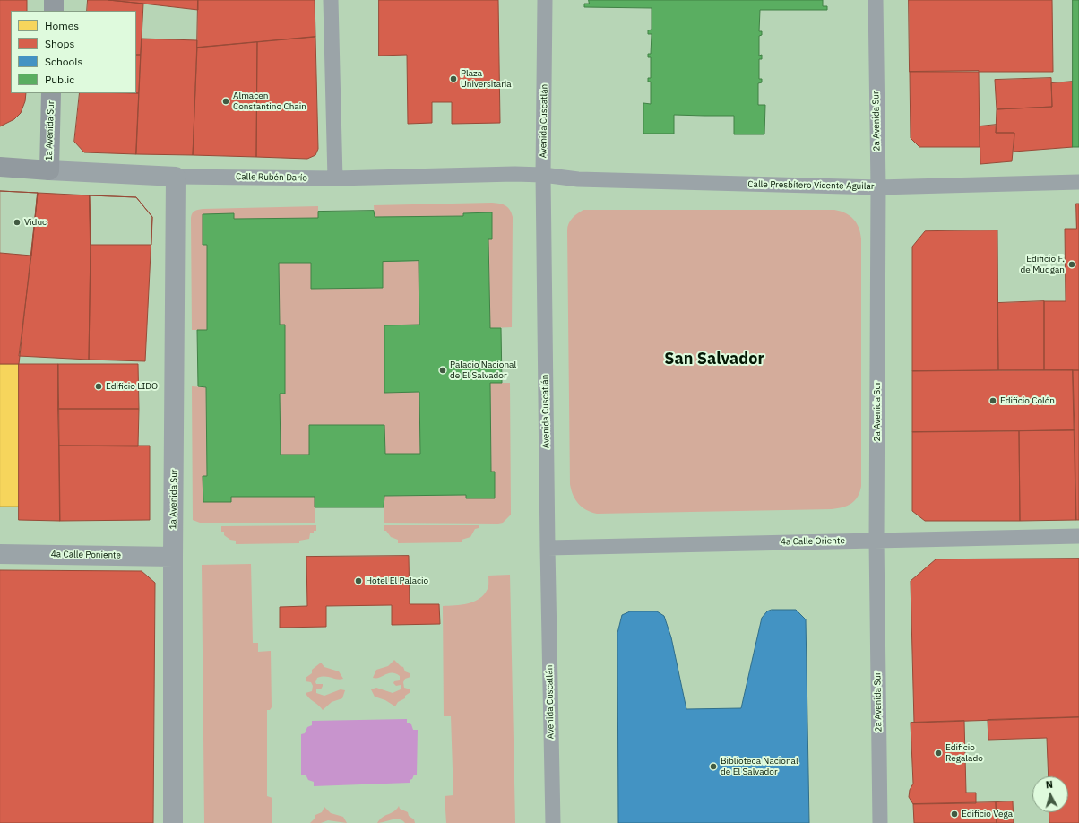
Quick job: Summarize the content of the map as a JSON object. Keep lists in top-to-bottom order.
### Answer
{
  "streets": {
    "main road": ["1a Avenida Sur", "Calle Rubén Darío"],
    "street": [
      "Avenida Cuscatlán",
      "2a Avenida Sur",
      "Calle Presbítero Vicente Aguilar",
      "4a Calle Oriente",
      "4a Calle Poniente"
    ]
  },
  "crossings": [
    ["Avenida Cuscatlán", "Calle Rubén Darío"],
    ["Avenida Cuscatlán", "Calle Presbítero Vicente Aguilar"],
    ["Avenida Cuscatlán", "4a Calle Oriente"],
    ["2a Avenida Sur", "Calle Presbítero Vicente Aguilar"],
    ["2a Avenida Sur", "4a Calle Oriente"],
    ["1a Avenida Sur", "Calle Rubén Darío"],
    ["1a Avenida Sur", "4a Calle Poniente"],
    ["Calle Rubén Darío", "Calle Presbítero Vicente Aguilar"]
  ],
  "districts": ["San Salvador"],
  "places": [
    "Plaza Universitaria",
    "Almacen Constantino Chain",
    "Viduc",
    "Edificio F. de Mudgan",
    "Palacio Nacional de El Salvador",
    "Edificio LIDO",
    "Edificio Colón",
    "Hotel El Palacio",
    "Edificio Regalado",
    "Biblioteca Nacional de El Salvador",
    "Edificio Vega"
  ],
  "legend": [
    "Homes",
    "Shops",
    "Schools",
    "Public"
  ],
  "north": "top"
}
